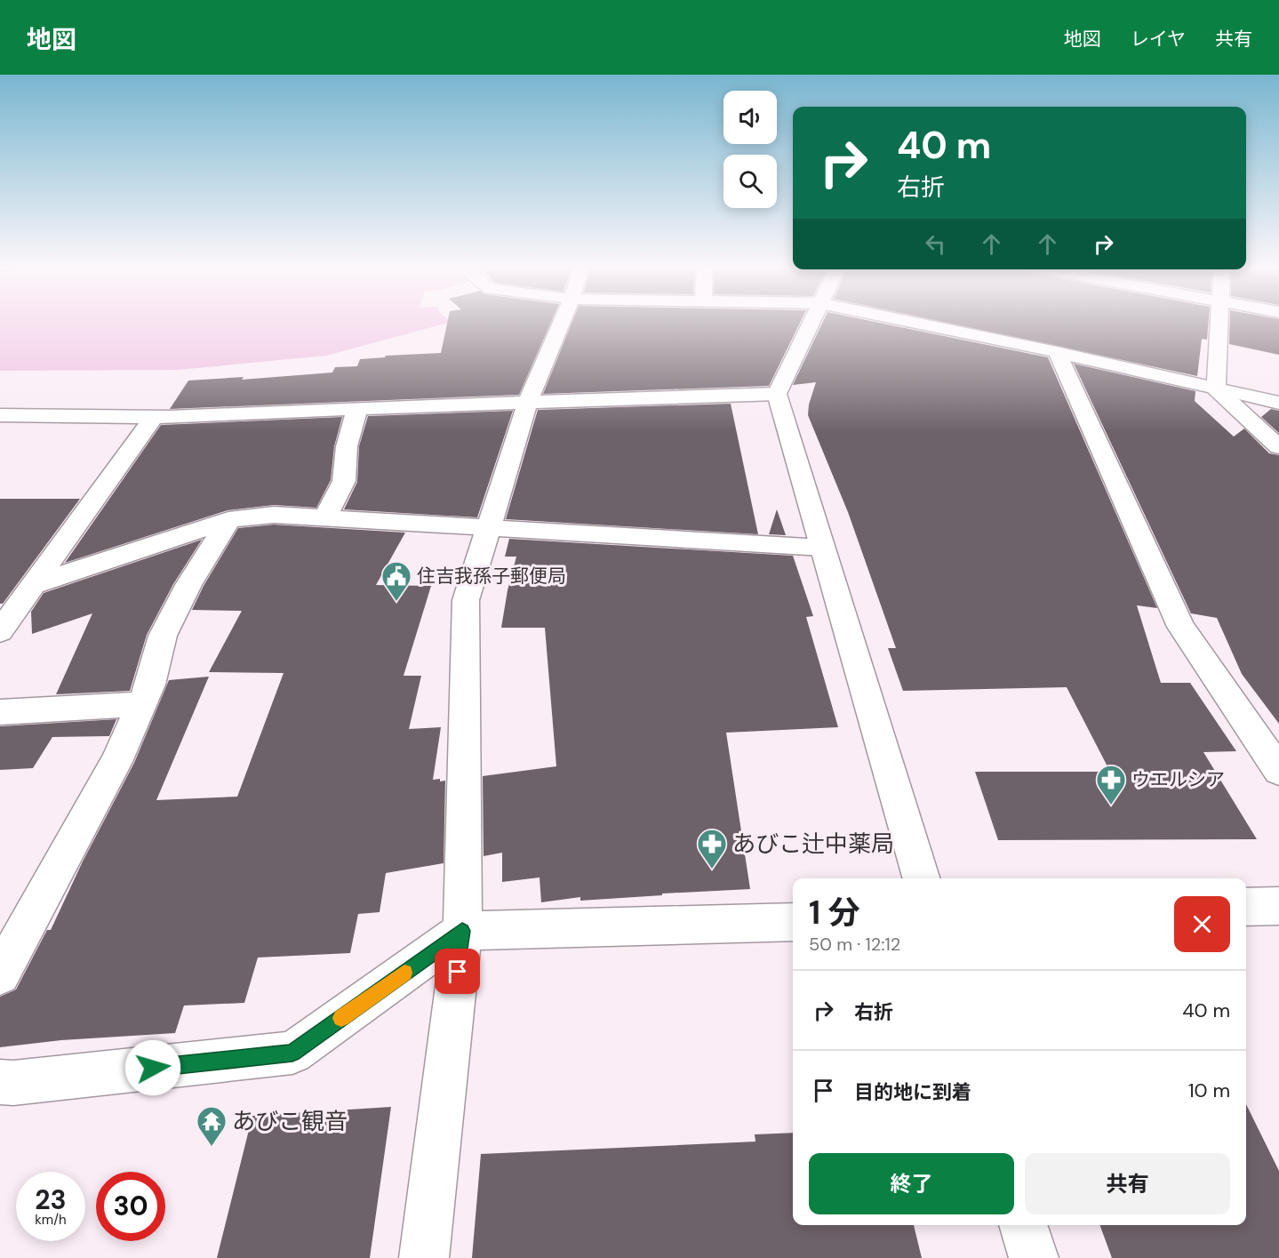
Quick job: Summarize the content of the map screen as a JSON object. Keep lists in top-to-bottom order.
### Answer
{
  "places": {
    "public building": ["住吉我孫子郵便局"],
    "pharmacy": ["ウエルシア", "あびこ辻中薬局"],
    "temple": ["あびこ観音"]
  },
  "page": {
    "header": "地図",
    "nav": ["地図", "レイヤ", "共有"],
    "turn": ["40 m", "右折"],
    "heading": ["1 分", "50 m · 12:12"],
    "list": [
      {
        "name": "右折",
        "value": "40 m"
      },
      {
        "name": "目的地に到着",
        "value": "10 m"
      }
    ],
    "buttons": ["終了", "共有"],
    "speed": "23 km/h",
    "limit": "30"
  }
}
